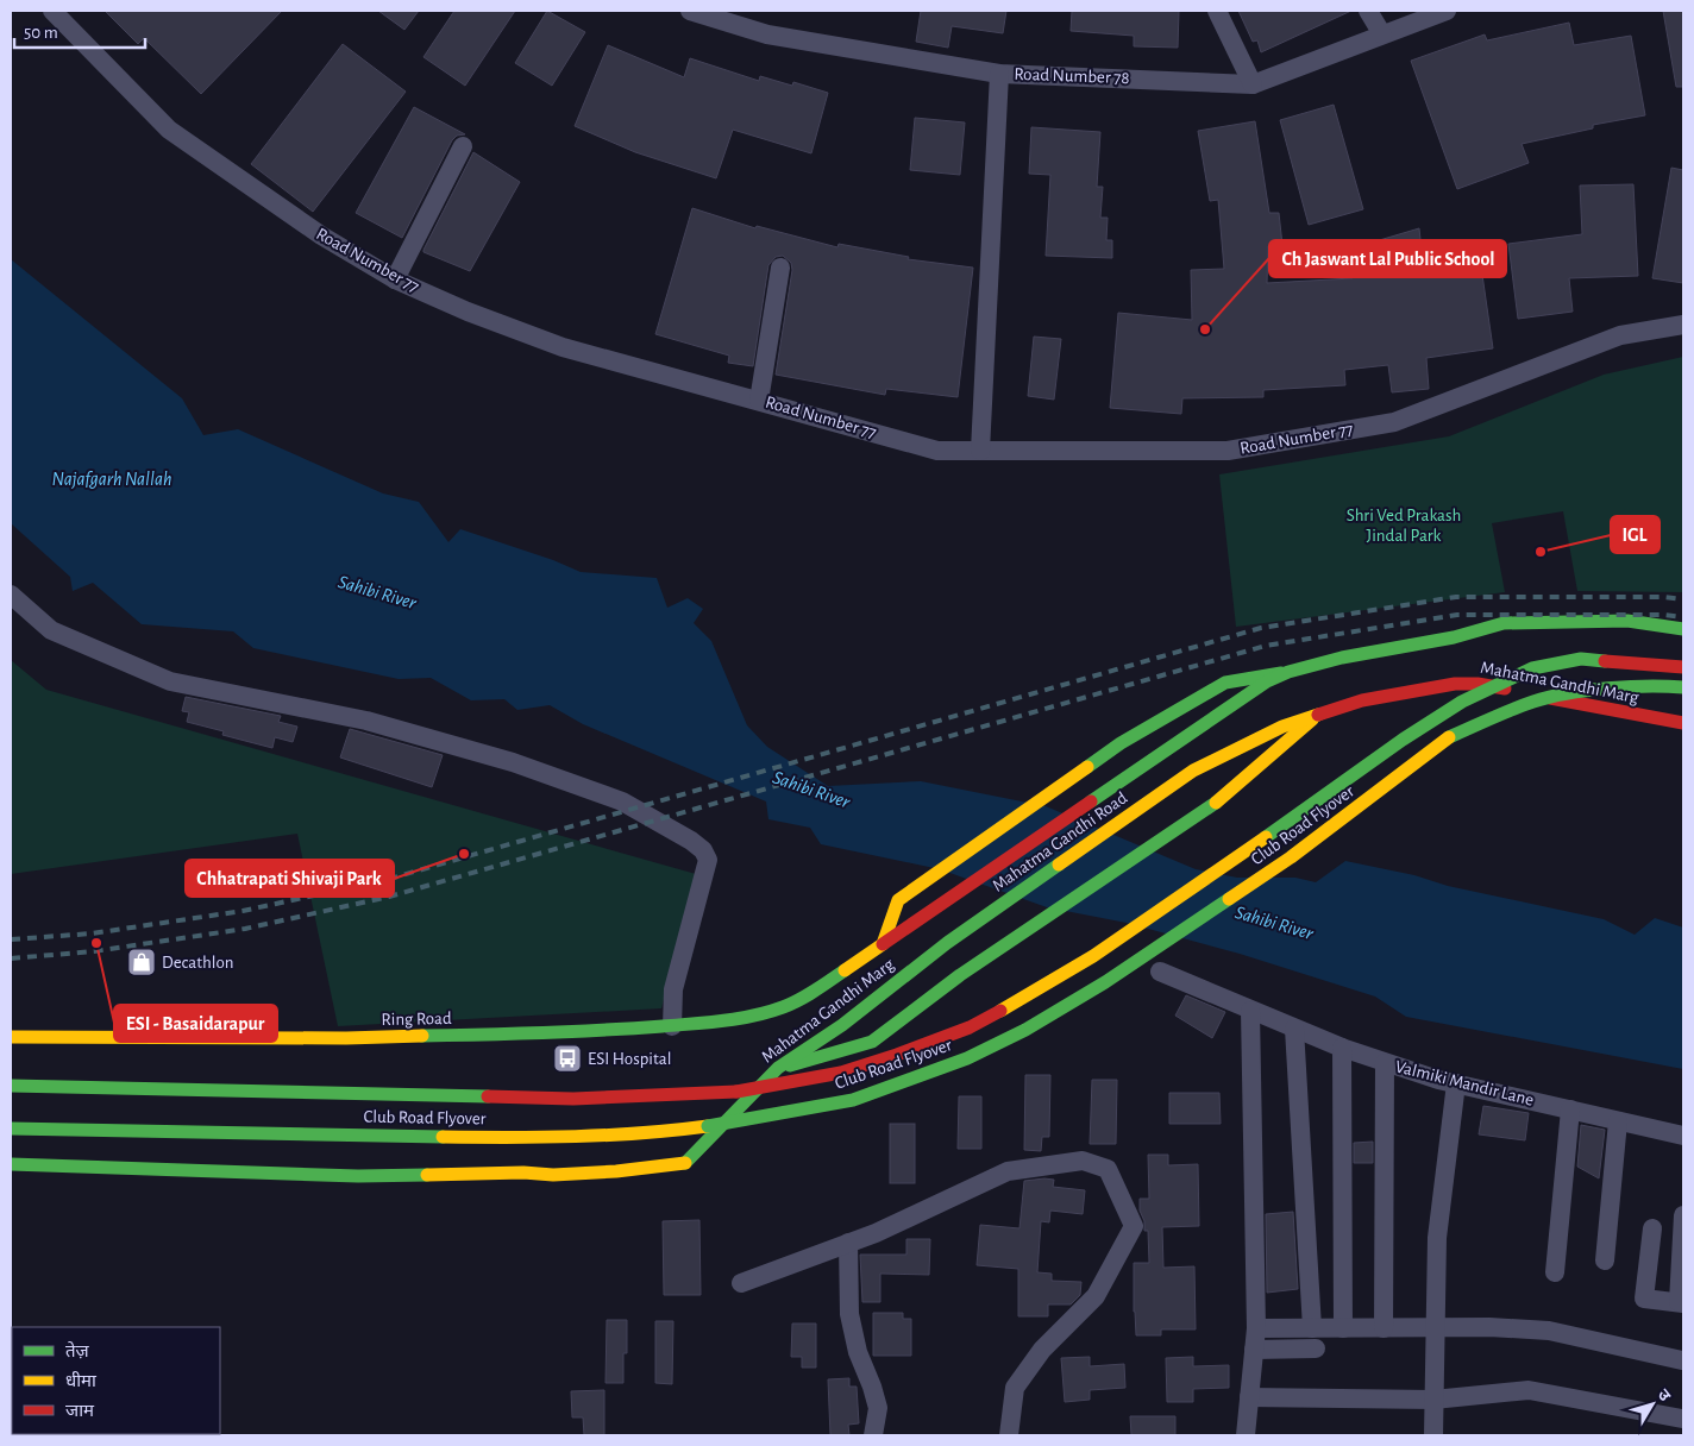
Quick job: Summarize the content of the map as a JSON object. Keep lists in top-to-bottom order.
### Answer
{
  "streets": {
    "main road": [
      "Mahatma Gandhi Marg",
      "Club Road Flyover",
      "Mahatma Gandhi Road",
      "Ring Road"
    ],
    "street": ["Road Number 78", "Road Number 77", "Valmiki Mandir Lane"]
  },
  "crossings": [
    ["Mahatma Gandhi Marg", "Mahatma Gandhi Road"],
    ["Mahatma Gandhi Marg", "Ring Road"]
  ],
  "water": ["Najafgarh Nallah", "Sahibi River"],
  "parks": ["Shri Ved Prakash Jindal Park"],
  "places": {
    "other": [
      "Ch Jaswant Lal Public School",
      "IGL",
      "Chhatrapati Shivaji Park",
      "ESI - Basaidarapur"
    ],
    "shop": ["Decathlon"],
    "bus stop": ["ESI Hospital"]
  },
  "legend": ["तेज़", "धीमा", "जाम"],
  "scale_bar": "50 m",
  "north": "top right"
}
